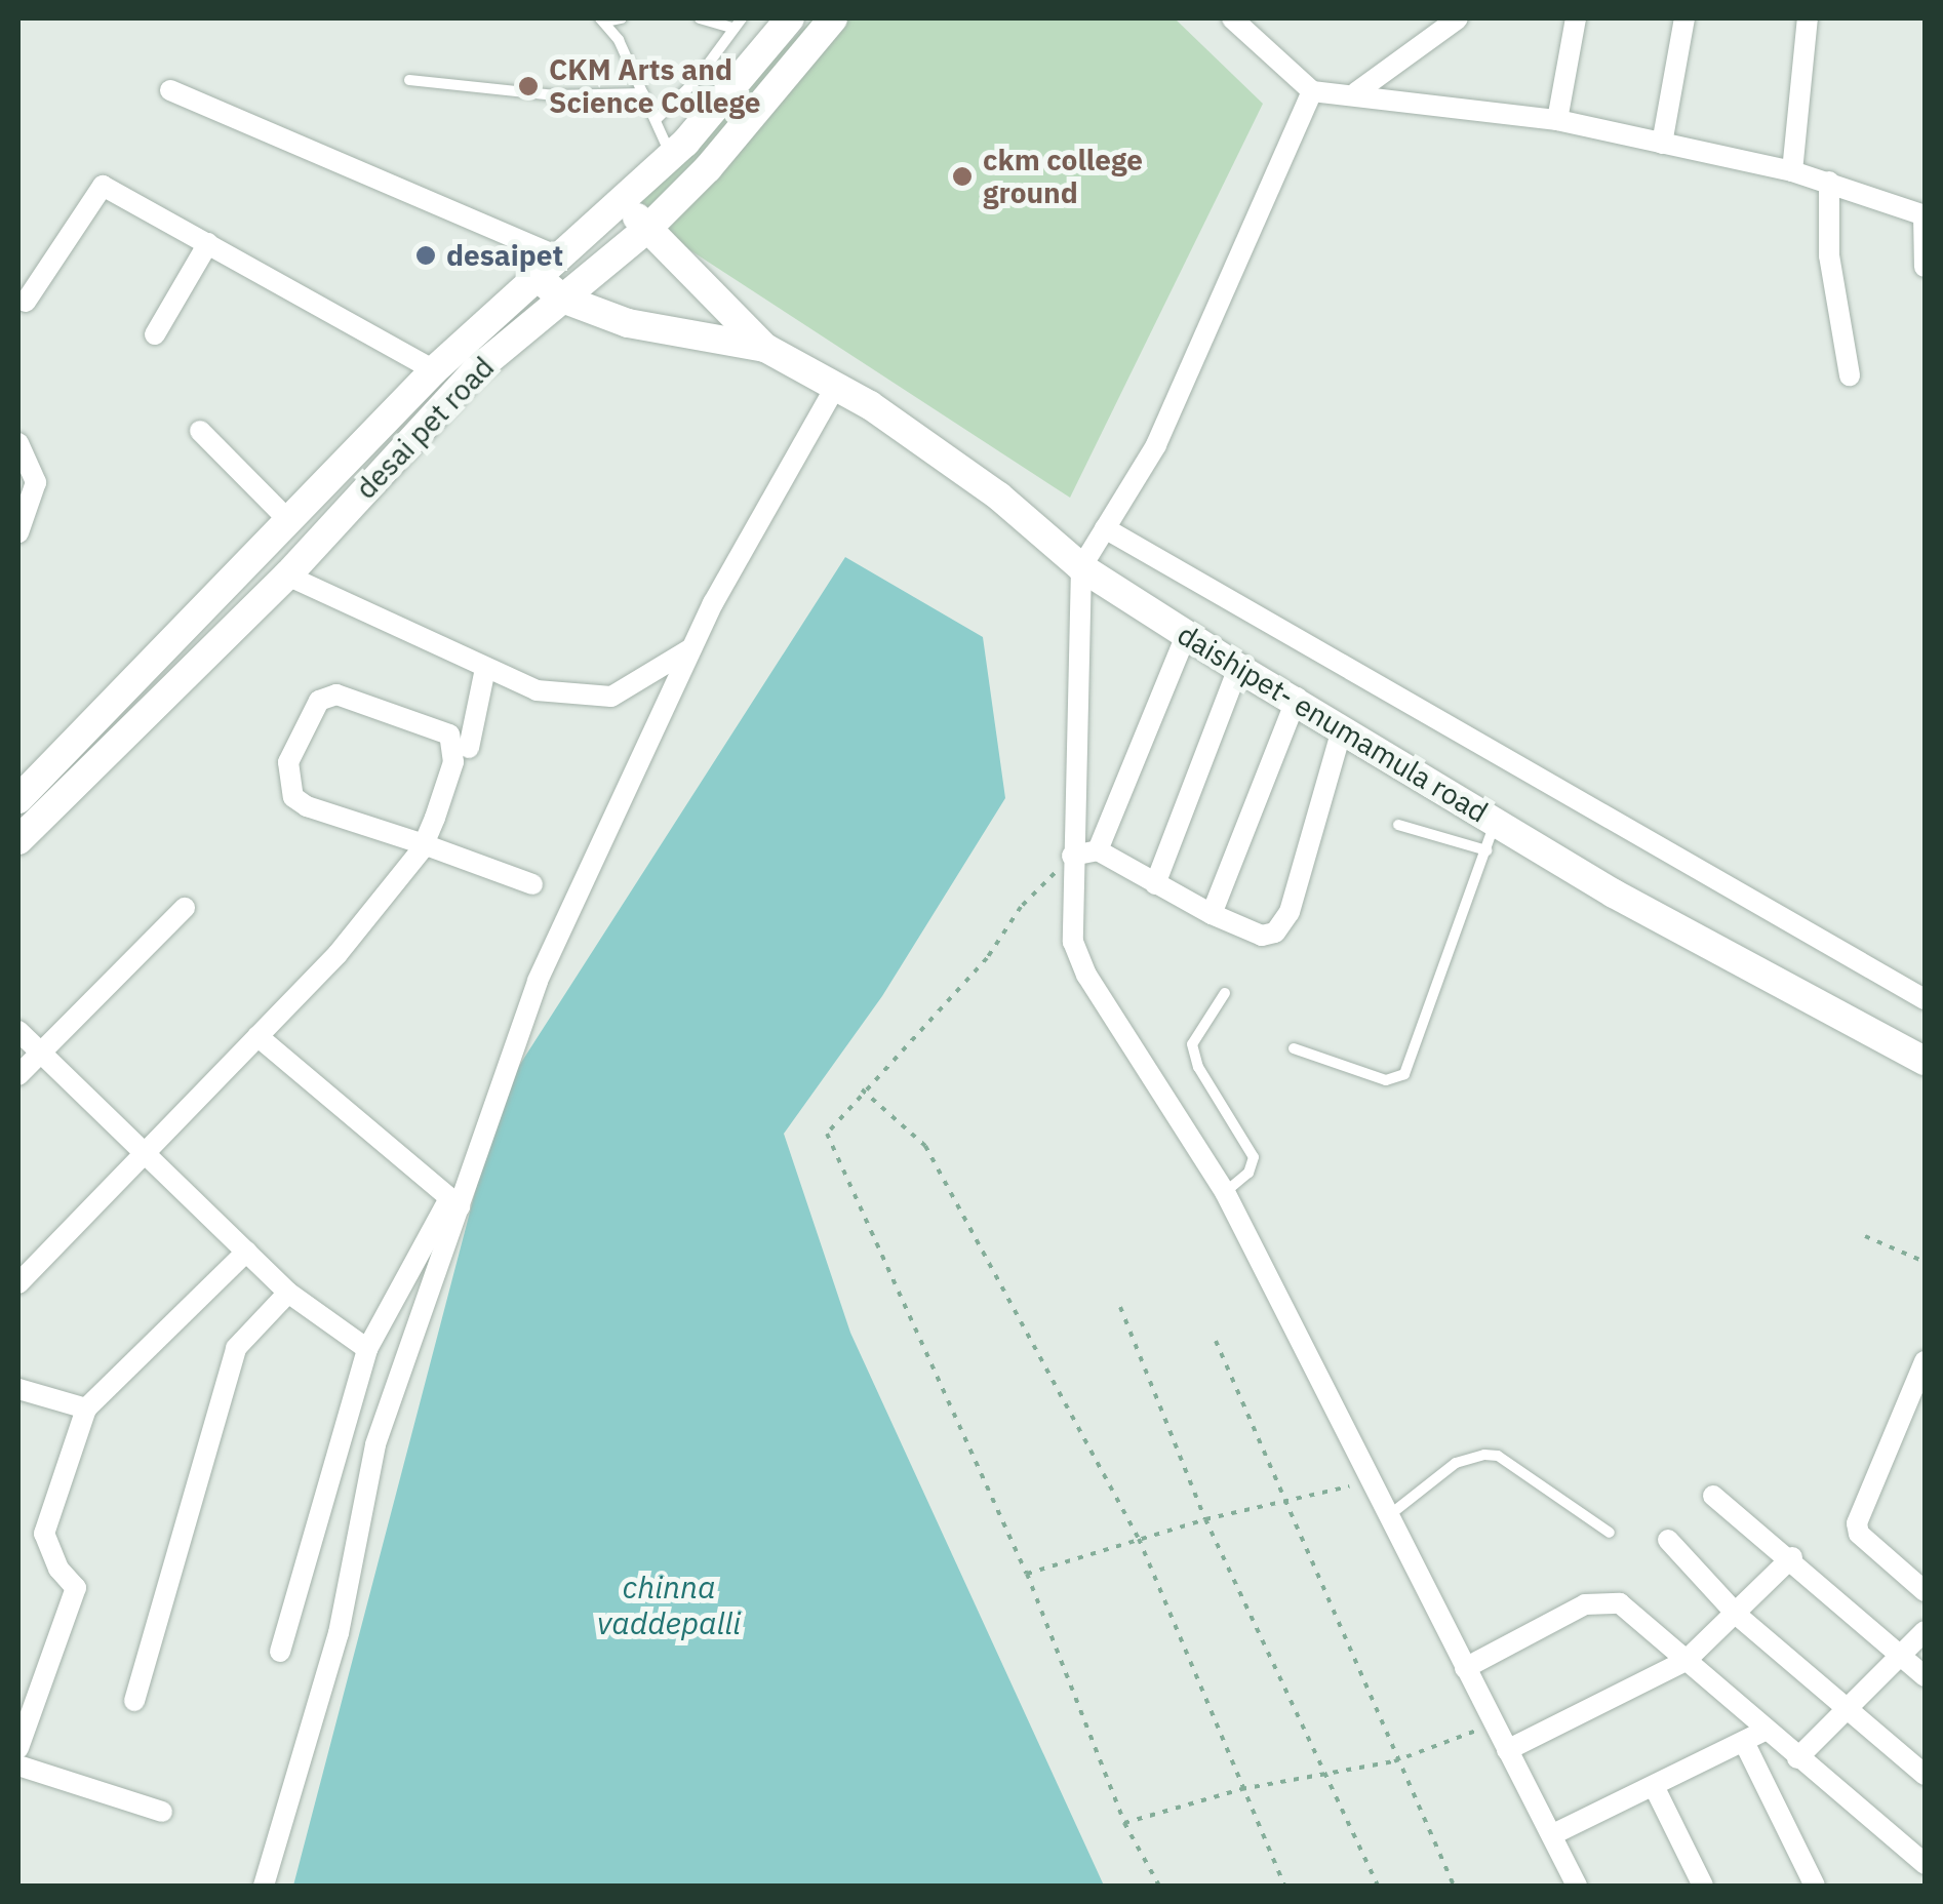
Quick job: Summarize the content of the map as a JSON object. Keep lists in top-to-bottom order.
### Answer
{
  "streets": {
    "street": ["desai pet road", "daishipet- enumamula road"]
  },
  "crossings": [
    ["desai pet road", "daishipet- enumamula road"]
  ],
  "water": ["chinna vaddepalli"],
  "places": ["CKM Arts and Science College", "ckm college ground", "desaipet"]
}
